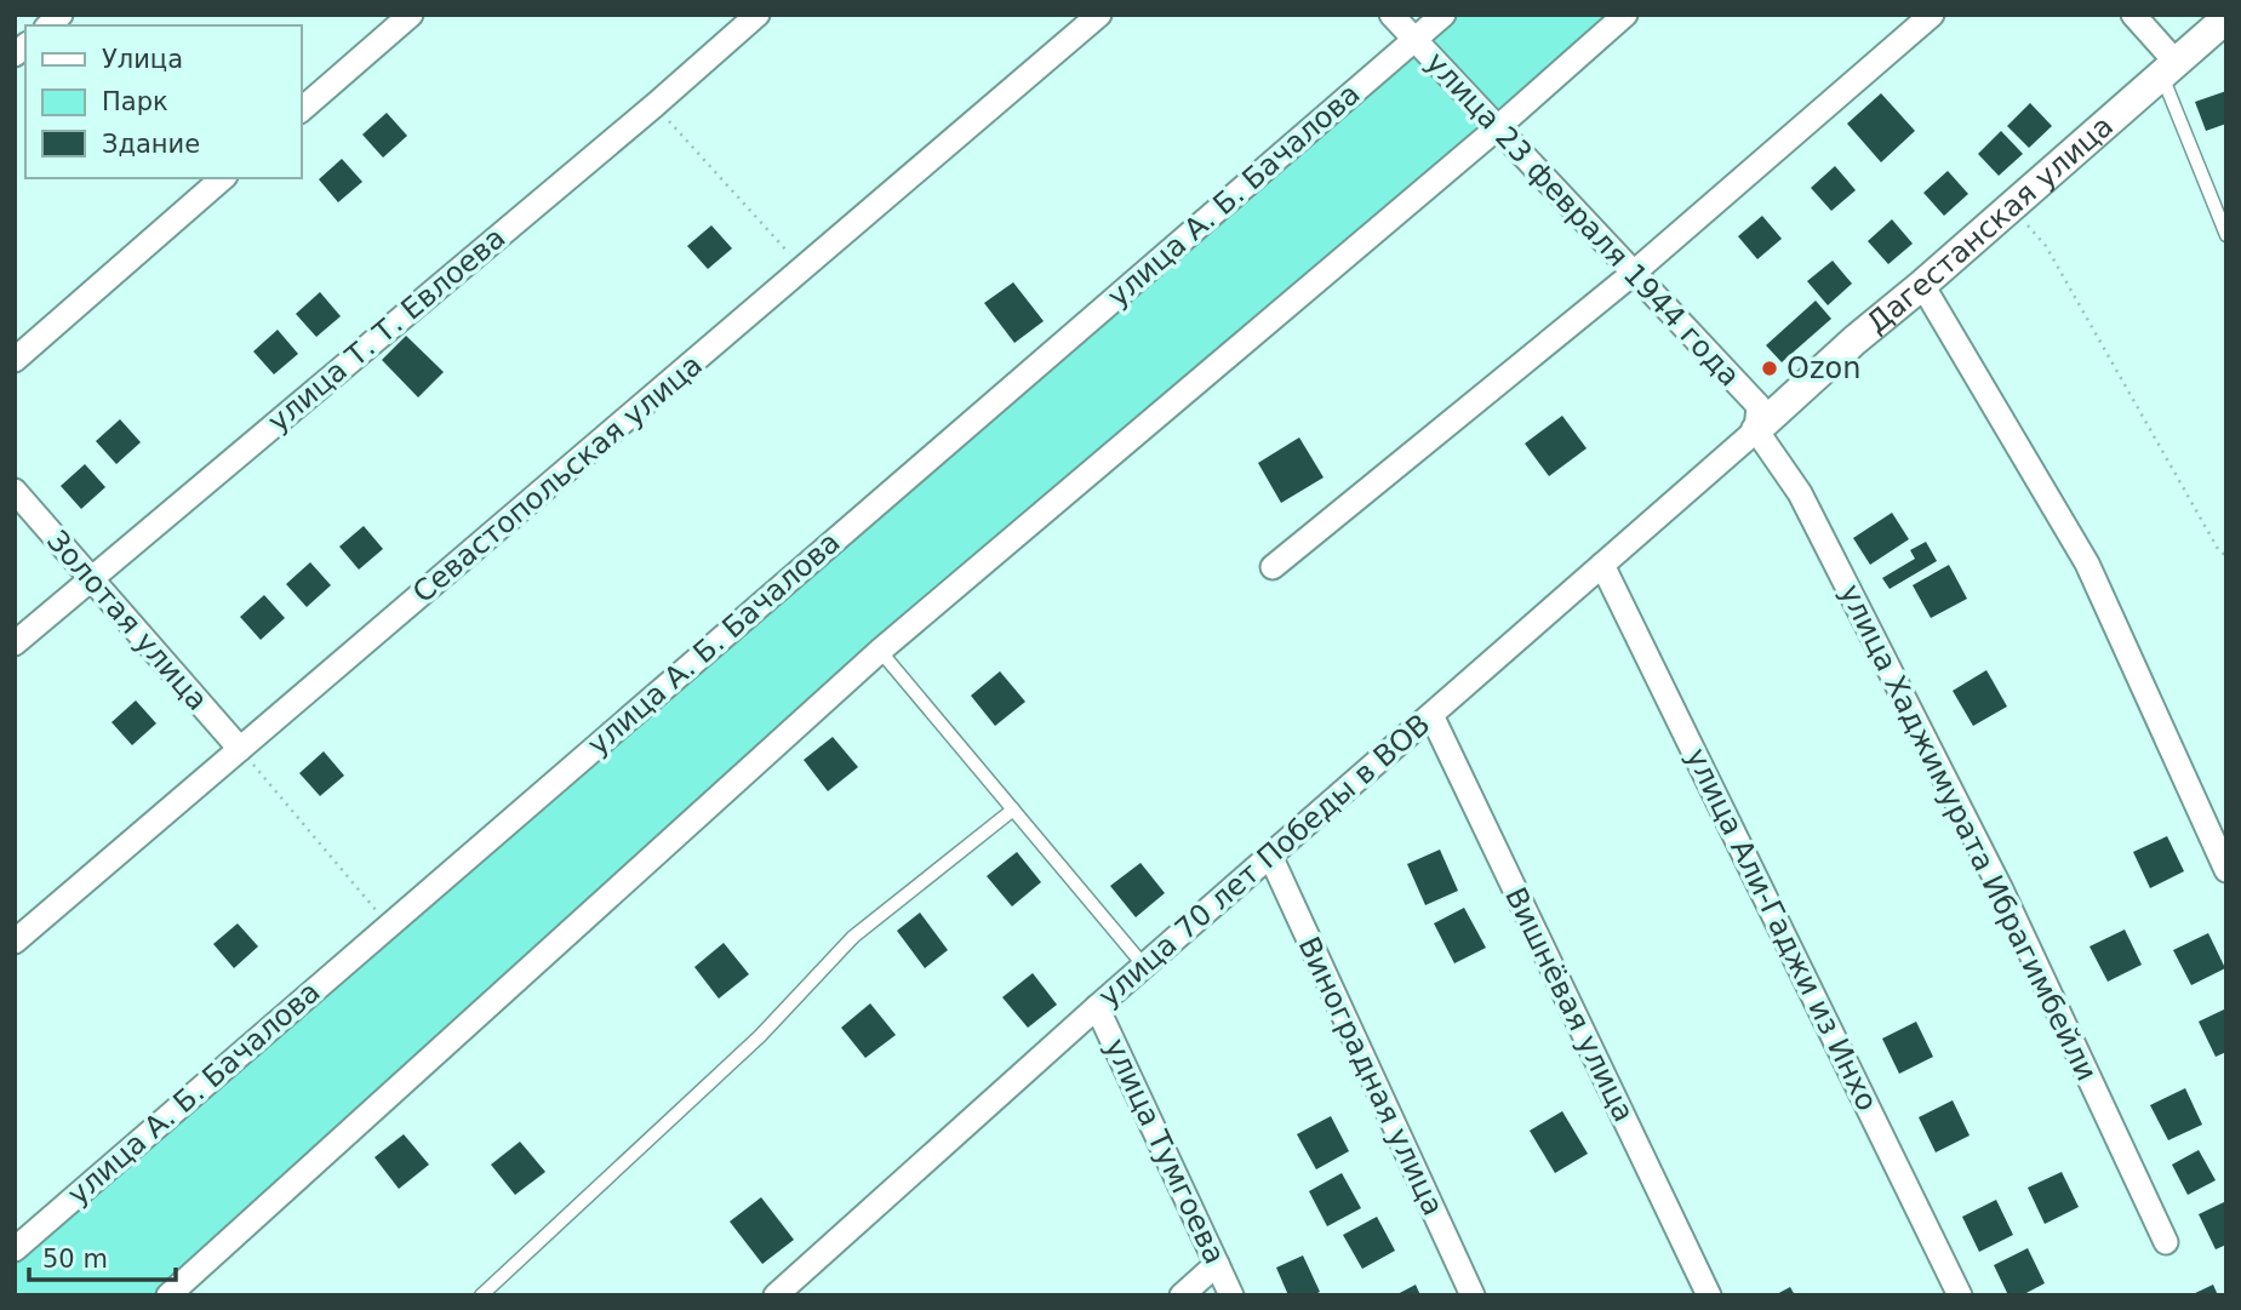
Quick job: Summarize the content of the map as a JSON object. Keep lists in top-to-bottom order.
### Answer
{
  "streets": {
    "street": [
      "улица А. Б. Бачалова",
      "улица 23 февраля 1944 года",
      "Дагестанская улица",
      "улица Т. Т. Евлоева",
      "Севастопольская улица",
      "Золотая улица",
      "улица Хаджимурата Ибрагимбейли",
      "улица 70 лет Победы в ВОВ",
      "улица Али-Гаджи из Инхо",
      "Вишнёвая улица",
      "Виноградная улица",
      "улица Тумгоева"
    ]
  },
  "crossings": [
    ["улица А. Б. Бачалова", "улица 23 февраля 1944 года"],
    ["улица 23 февраля 1944 года", "Дагестанская улица"],
    ["улица 23 февраля 1944 года", "улица Хаджимурата Ибрагимбейли"],
    ["улица 23 февраля 1944 года", "улица 70 лет Победы в ВОВ"],
    ["Дагестанская улица", "улица Хаджимурата Ибрагимбейли"],
    ["Дагестанская улица", "улица 70 лет Победы в ВОВ"],
    ["улица Т. Т. Евлоева", "Золотая улица"],
    ["Севастопольская улица", "Золотая улица"],
    ["улица Хаджимурата Ибрагимбейли", "улица 70 лет Победы в ВОВ"],
    ["улица 70 лет Победы в ВОВ", "улица Али-Гаджи из Инхо"],
    ["улица 70 лет Победы в ВОВ", "Вишнёвая улица"],
    ["улица 70 лет Победы в ВОВ", "Виноградная улица"],
    ["улица 70 лет Победы в ВОВ", "улица Тумгоева"]
  ],
  "places": ["Ozon"],
  "legend": ["Улица", "Парк", "Здание"],
  "scale_bar": "50 m"
}
